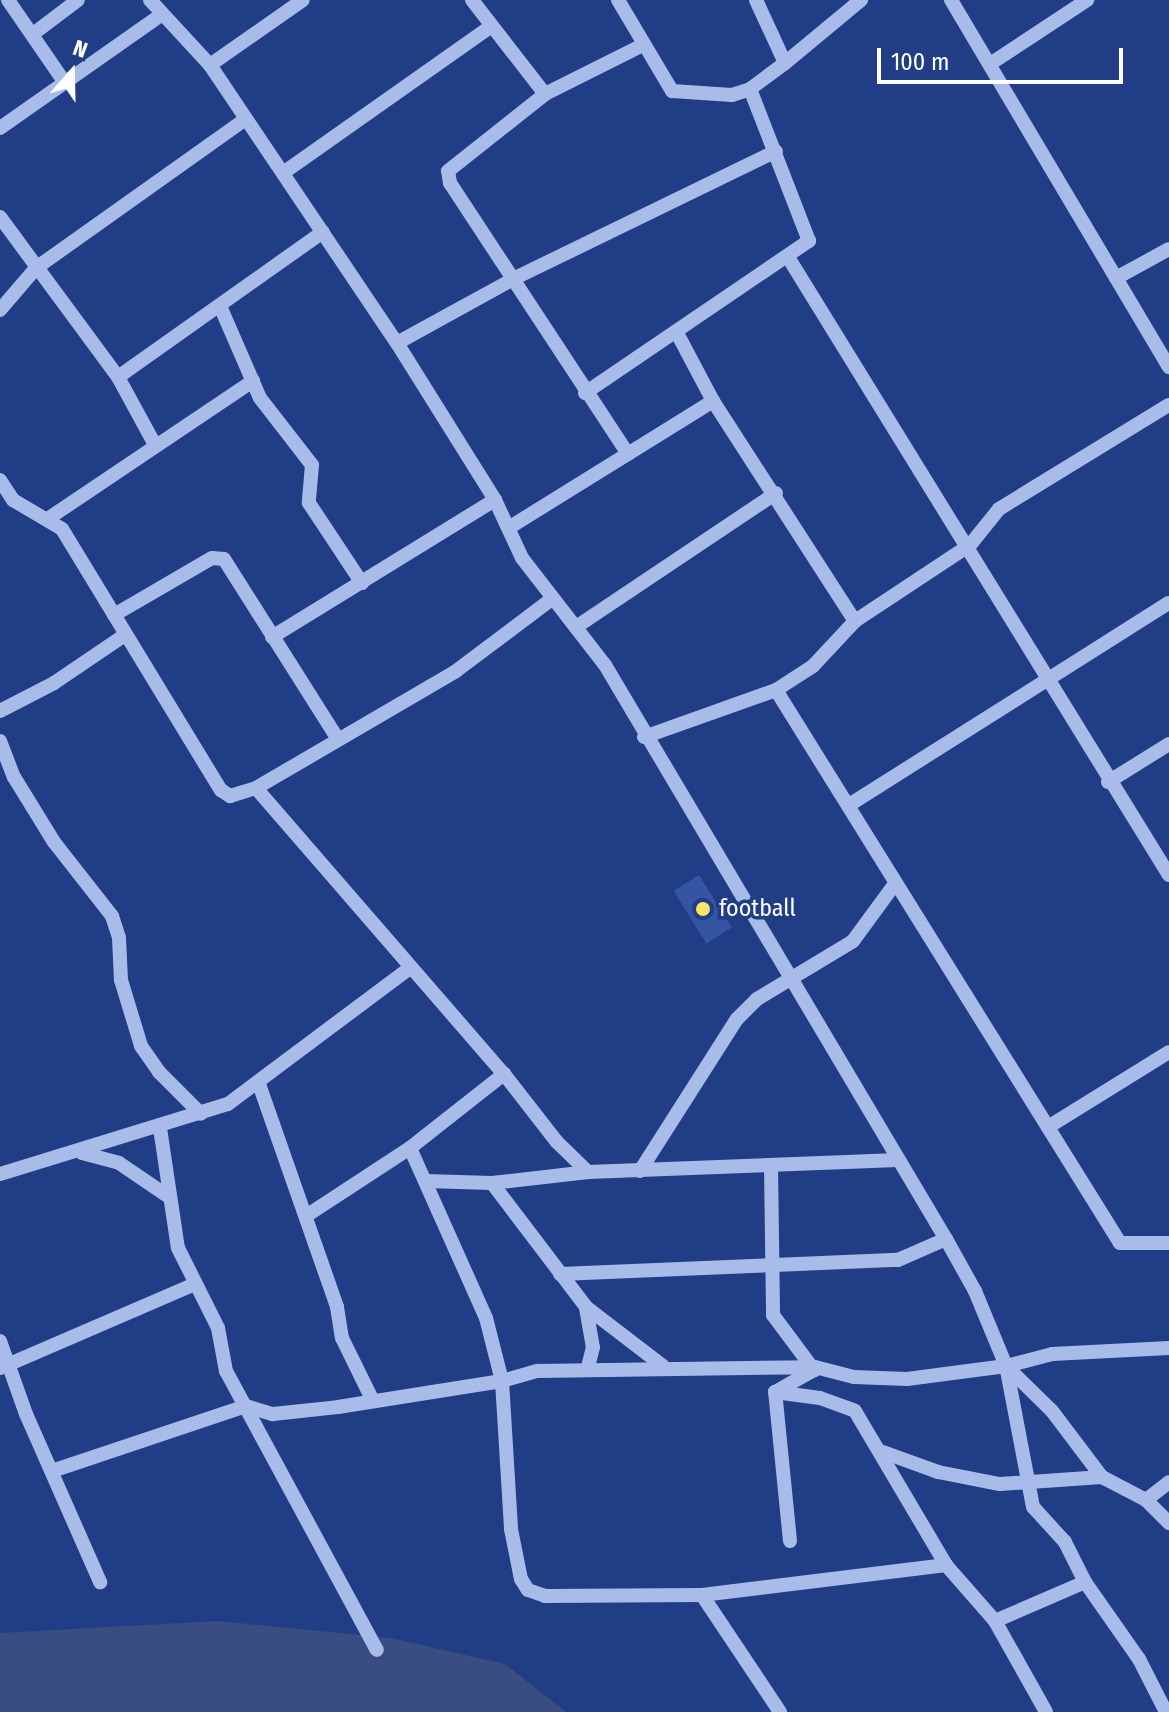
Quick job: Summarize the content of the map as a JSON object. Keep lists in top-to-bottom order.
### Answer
{
  "places": ["football"],
  "scale_bar": "100 m",
  "north": "top"
}
